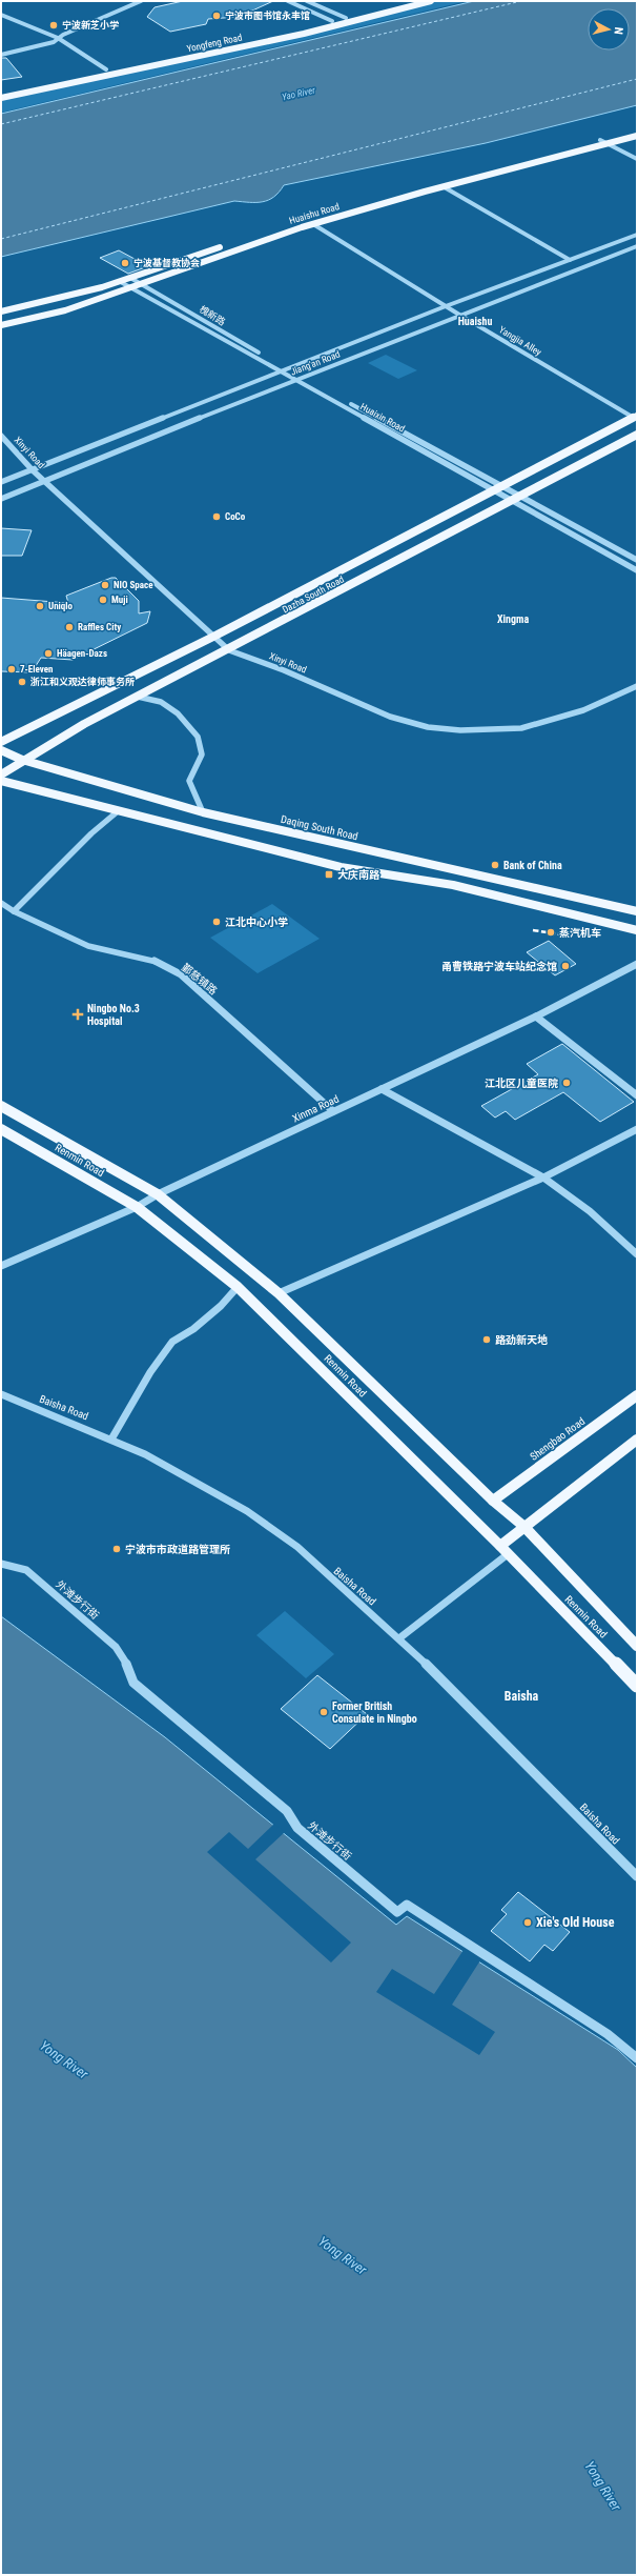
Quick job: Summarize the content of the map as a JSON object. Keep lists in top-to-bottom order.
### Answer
{
  "streets": {
    "main road": [
      "Yongfeng Road",
      "Huaishu Road",
      "Dazha South Road",
      "Daqing South Road",
      "Renmin Road",
      "Shengbao Road"
    ],
    "street": [
      "槐新路",
      "Yangjia Alley",
      "Jiang'an Road",
      "Huaixin Road",
      "Xinyi Road",
      "鄞慈镇路",
      "Xinma Road",
      "Baisha Road",
      "外滩步行街"
    ]
  },
  "crossings": [
    ["Huaishu Road", "槐新路"],
    ["Huaishu Road", "Yangjia Alley"],
    ["Huaishu Road", "Huaixin Road"],
    ["槐新路", "Jiang'an Road"],
    ["槐新路", "Huaixin Road"],
    ["Yangjia Alley", "Jiang'an Road"],
    ["Yangjia Alley", "Dazha South Road"],
    ["Jiang'an Road", "Huaixin Road"],
    ["Jiang'an Road", "Xinyi Road"],
    ["Huaixin Road", "Dazha South Road"],
    ["Xinyi Road", "Dazha South Road"],
    ["Dazha South Road", "Daqing South Road"],
    ["鄞慈镇路", "Xinma Road"],
    ["Xinma Road", "Renmin Road"],
    ["Renmin Road", "Shengbao Road"]
  ],
  "districts": ["Huaishu", "Xingma", "Baisha"],
  "water": ["Yao River", "Yong River"],
  "places": {
    "other": [
      "宁波市图书馆永丰馆",
      "宁波新芝小学",
      "宁波基督教协会",
      "CoCo",
      "NIO Space",
      "Muji",
      "Uniqlo",
      "Raffles City",
      "Häagen-Dazs",
      "7-Eleven",
      "浙江和义观达律师事务所",
      "Bank of China",
      "江北中心小学",
      "蒸汽机车",
      "甬曹铁路宁波车站纪念馆",
      "江北区儿童医院",
      "路劲新天地",
      "宁波市市政道路管理所",
      "Former British Consulate in Ningbo",
      "Xie's Old House"
    ],
    "transit": ["大庆南路"],
    "health": ["Ningbo No.3 Hospital"]
  },
  "north": "right"
}
